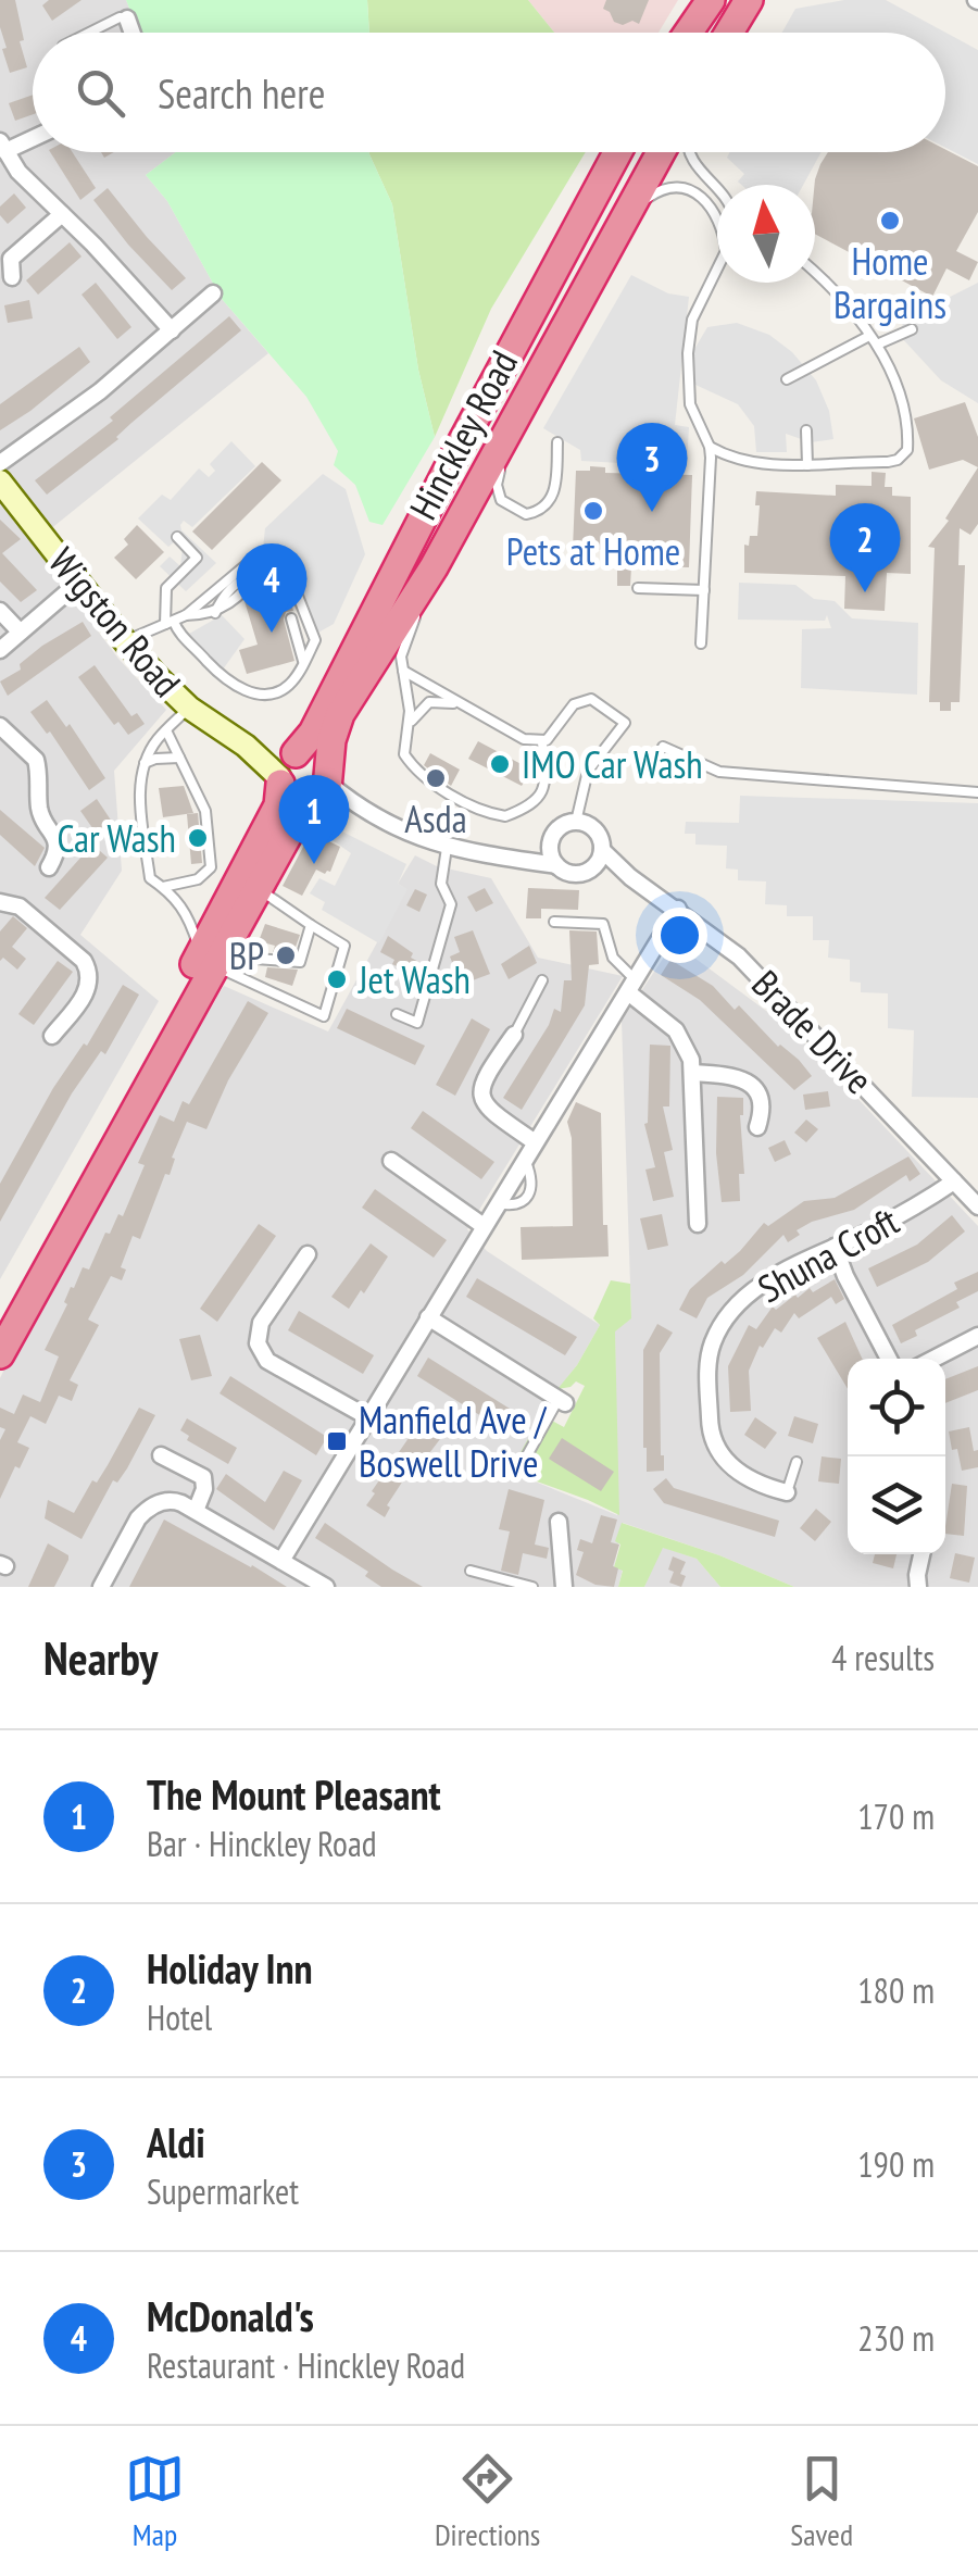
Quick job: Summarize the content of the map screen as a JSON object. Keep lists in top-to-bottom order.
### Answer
{
  "streets": {
    "highway": ["Hinckley Road"],
    "street": ["Wigston Road", "Brade Drive", "Shuna Croft"]
  },
  "crossings": [
    ["Hinckley Road", "Wigston Road"],
    ["Brade Drive", "Shuna Croft"]
  ],
  "places": {
    "other": [
      "Home Bargains",
      "Pets at Home",
      "IMO Car Wash",
      "Asda",
      "Car Wash",
      "BP",
      "Jet Wash"
    ],
    "transit": ["Manfield Ave / Boswell Drive"]
  },
  "north": "top",
  "page": {
    "search": "Search here",
    "pins": [
      "3",
      "2",
      "4",
      "1"
    ],
    "heading": ["Nearby", "4 results"],
    "list": [
      {
        "mark": "1",
        "name": "The Mount Pleasant",
        "note": "Bar · Hinckley Road",
        "value": "170 m"
      },
      {
        "mark": "2",
        "name": "Holiday Inn",
        "note": "Hotel",
        "value": "180 m"
      },
      {
        "mark": "3",
        "name": "Aldi",
        "note": "Supermarket",
        "value": "190 m"
      },
      {
        "mark": "4",
        "name": "McDonald's",
        "note": "Restaurant · Hinckley Road",
        "value": "230 m"
      }
    ],
    "nav": ["Map", "Directions", "Saved"]
  }
}
